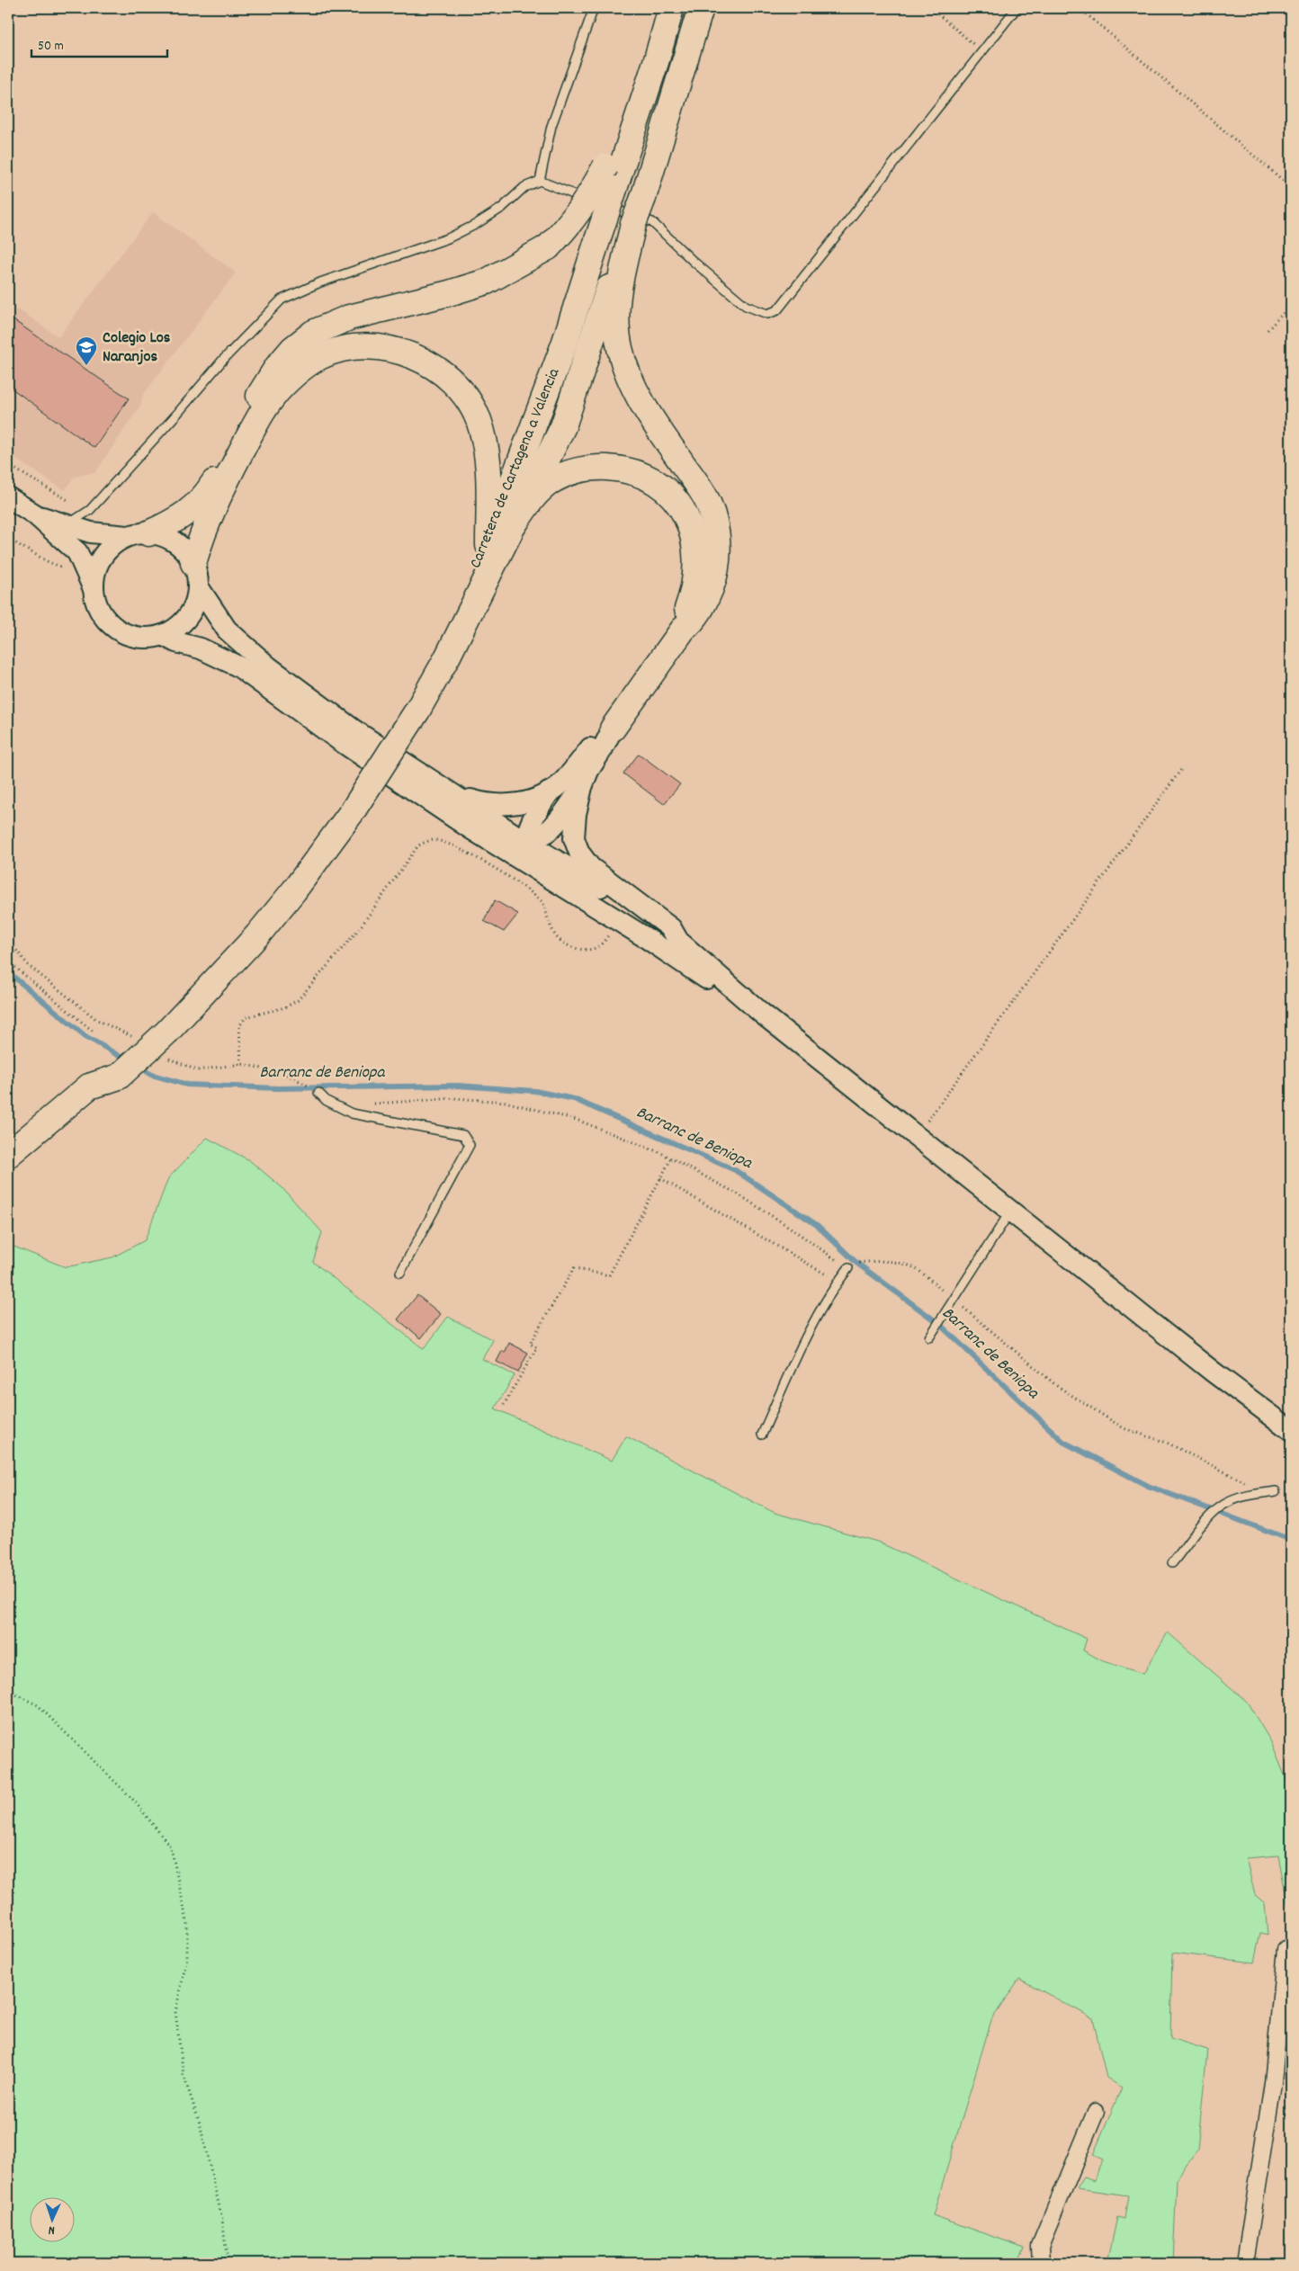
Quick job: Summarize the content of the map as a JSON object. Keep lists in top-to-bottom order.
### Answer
{
  "streets": {
    "highway": ["Carretera de Cartagena a Valencia"]
  },
  "water": ["Barranc de Beniopa"],
  "places": {
    "school or university": ["Colegio Los Naranjos"]
  },
  "scale_bar": "50 m",
  "north": "bottom"
}
